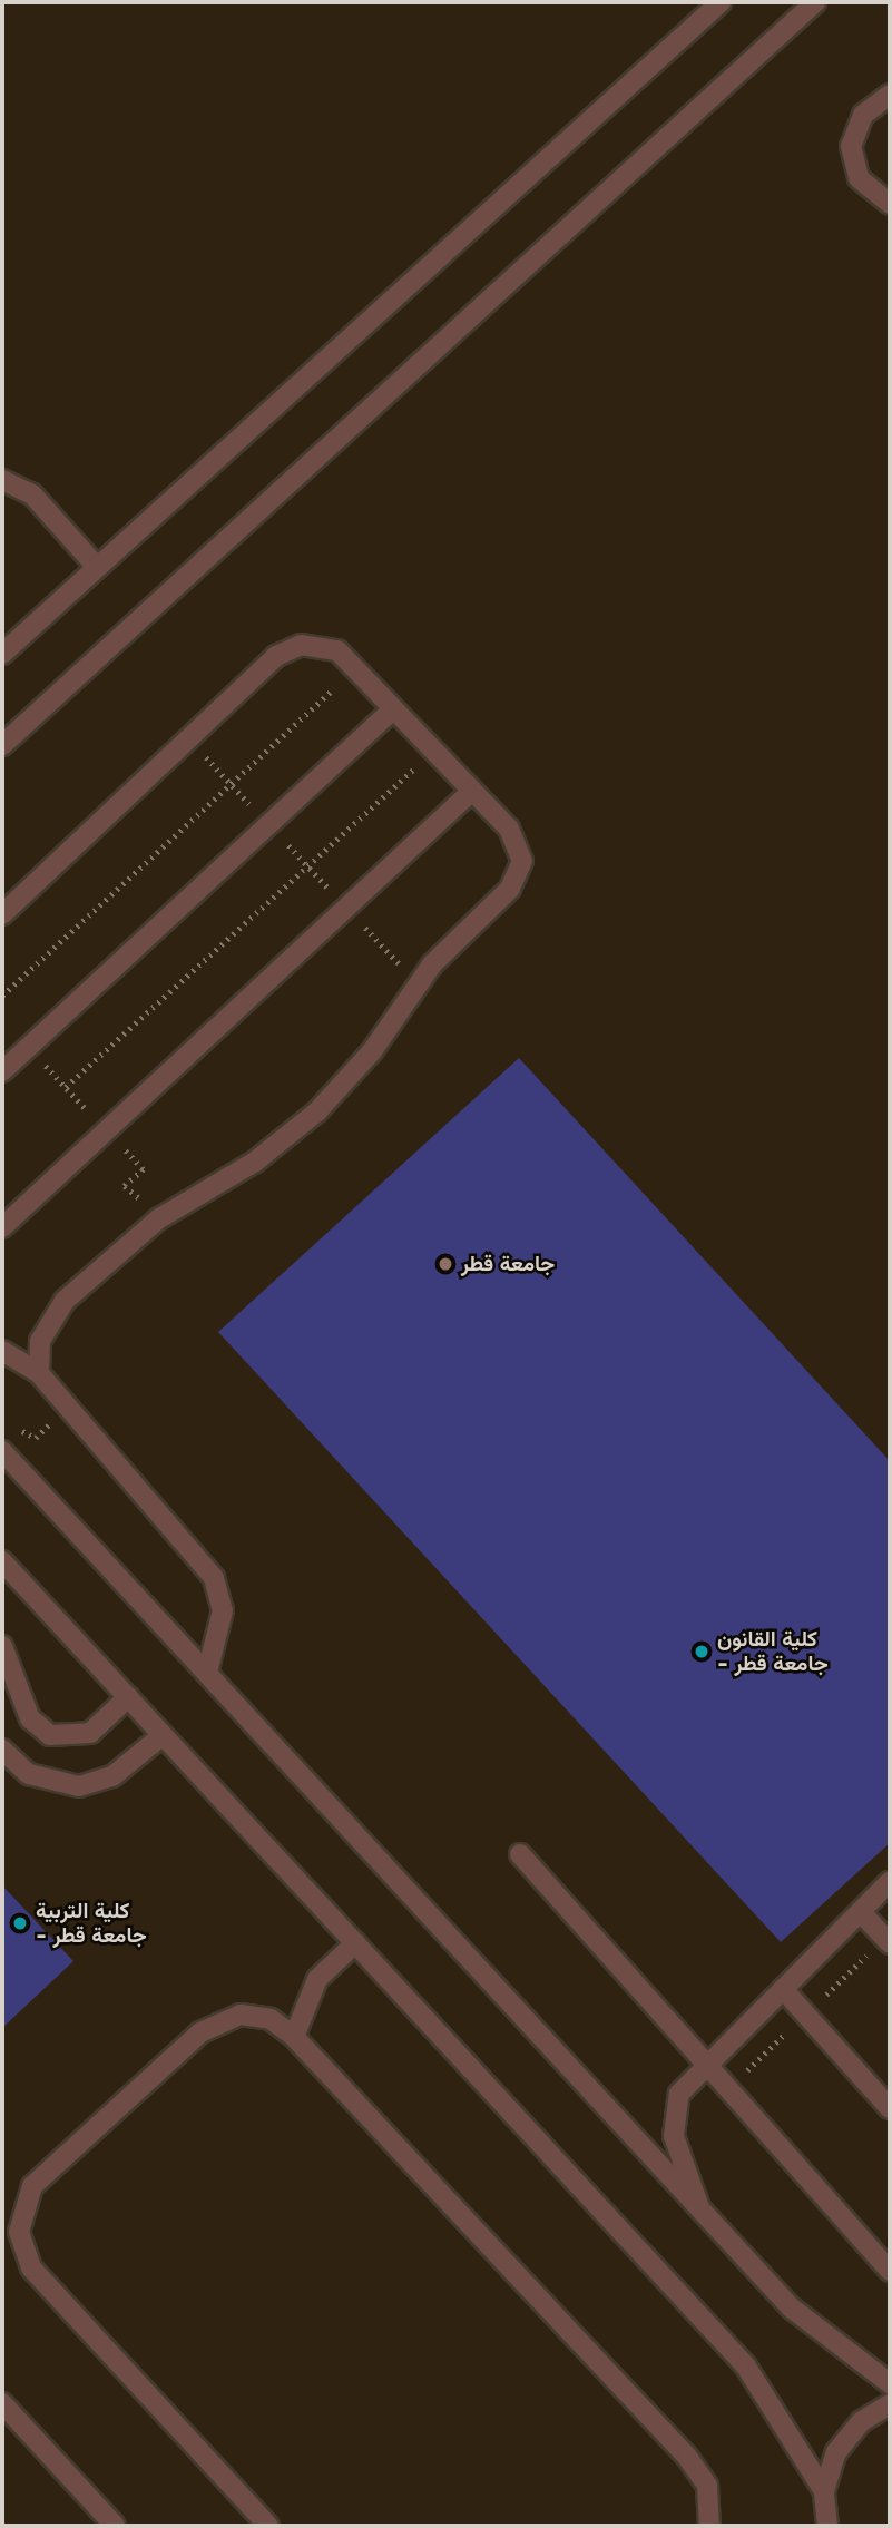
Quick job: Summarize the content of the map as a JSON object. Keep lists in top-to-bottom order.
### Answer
{
  "places": ["جامعة قطر", "كلية القانون - جامعة قطر", "كلية التربية - جامعة قطر"]
}
